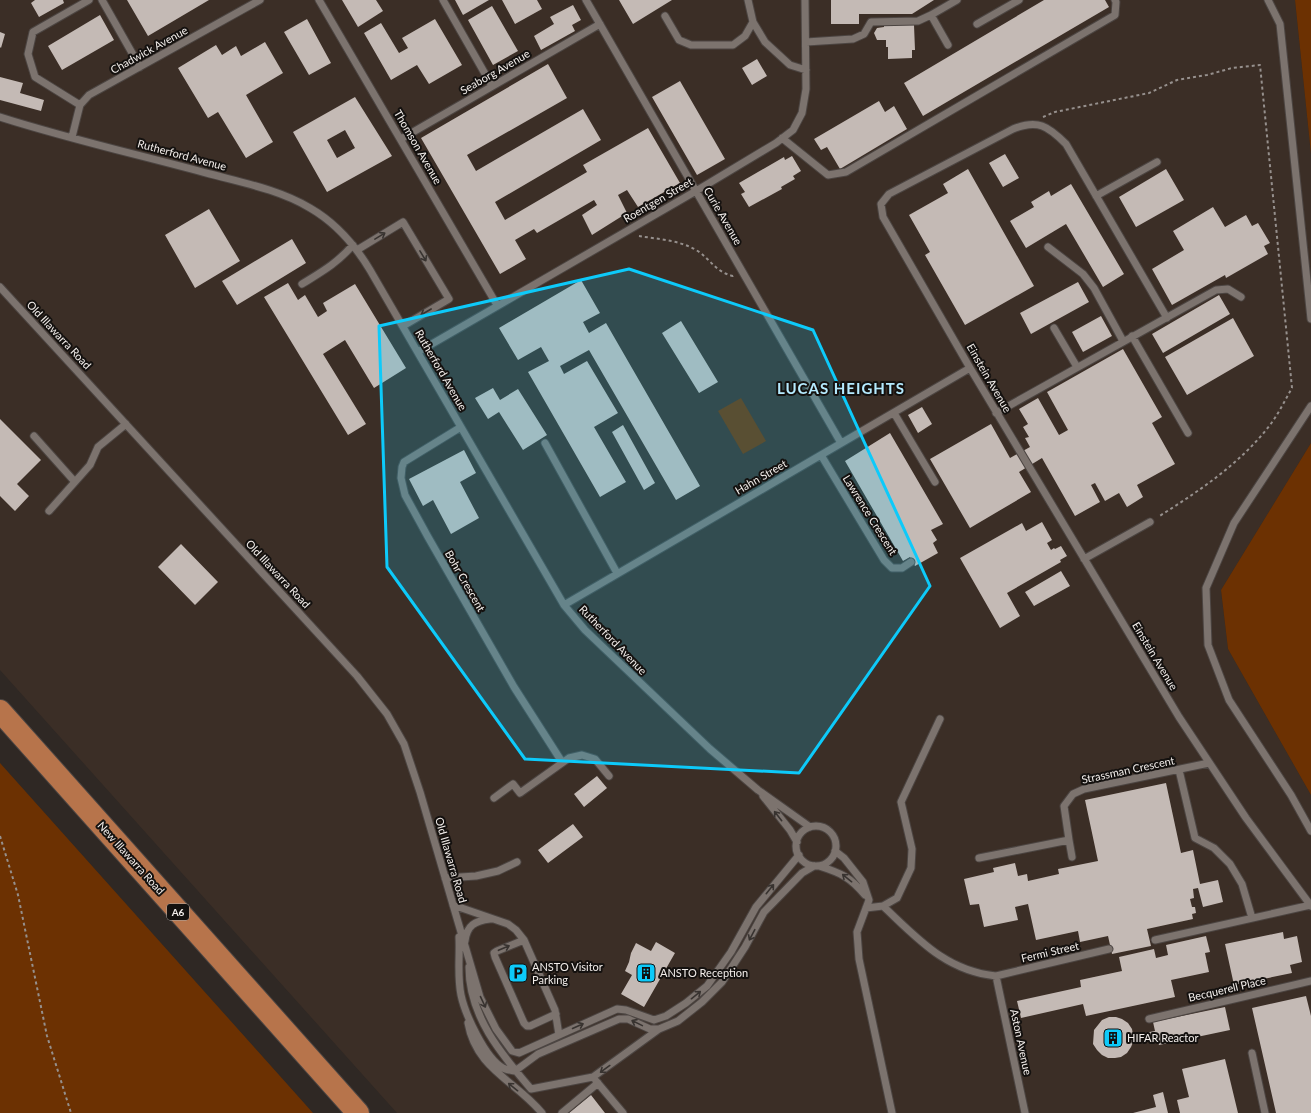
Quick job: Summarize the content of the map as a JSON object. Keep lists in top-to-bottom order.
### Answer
{
  "streets": {
    "highway": ["New Illawarra Road", "A6"],
    "lane": [
      "Chadwick Avenue",
      "Seaborg Avenue",
      "Thomson Avenue",
      "Rutherford Avenue",
      "Roentgen Street",
      "Curie Avenue",
      "Old Illawarra Road",
      "Einstein Avenue",
      "Hahn Street",
      "Lawrence Crescent",
      "Bohr Crescent",
      "Strassman Crescent",
      "Fermi Street",
      "Becquerell Place",
      "Aston Avenue"
    ]
  },
  "crossings": [
    ["Seaborg Avenue", "Thomson Avenue"],
    ["Seaborg Avenue", "Curie Avenue"],
    ["Thomson Avenue", "Roentgen Street"],
    ["Rutherford Avenue", "Roentgen Street"],
    ["Rutherford Avenue", "Hahn Street"],
    ["Rutherford Avenue", "Bohr Crescent"],
    ["Roentgen Street", "Curie Avenue"],
    ["Curie Avenue", "Hahn Street"],
    ["Einstein Avenue", "Hahn Street"],
    ["Einstein Avenue", "Strassman Crescent"],
    ["Hahn Street", "Lawrence Crescent"],
    ["Fermi Street", "Aston Avenue"]
  ],
  "districts": ["LUCAS HEIGHTS"],
  "places": {
    "parking": ["ANSTO Visitor Parking"],
    "building": ["ANSTO Reception", "HIFAR Reactor"]
  }
}
